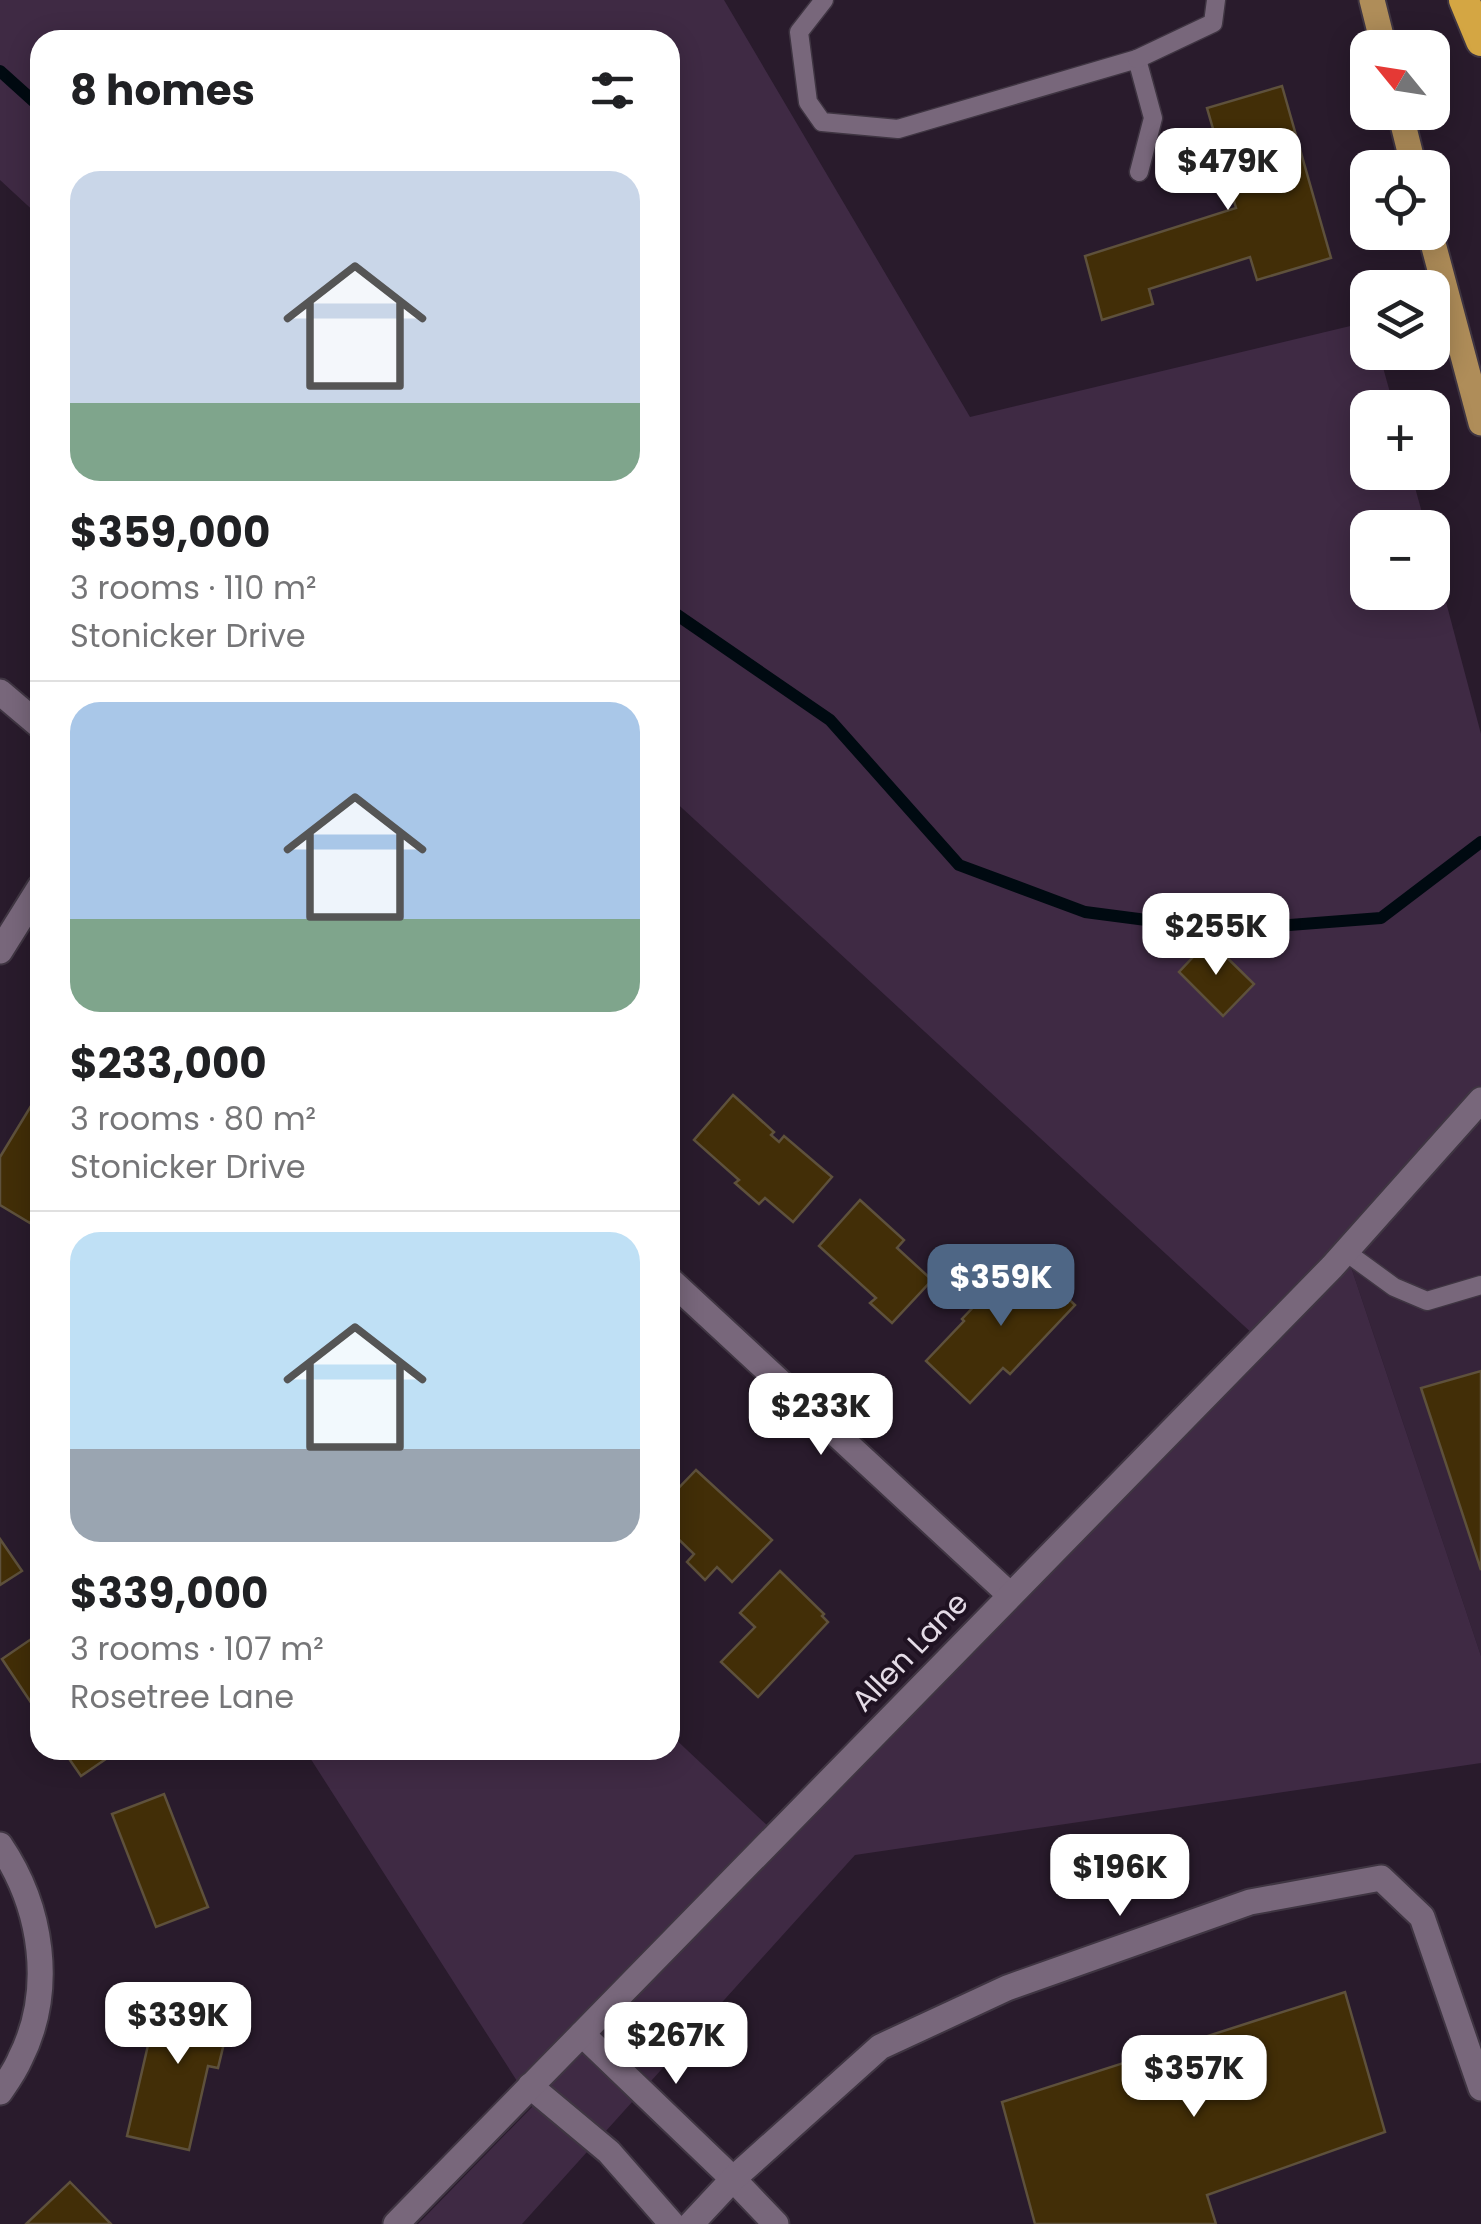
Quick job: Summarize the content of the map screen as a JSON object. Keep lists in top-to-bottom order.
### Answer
{
  "streets": {
    "street": ["Allen Lane"]
  },
  "north": "top left",
  "page": {
    "map_buttons": ["+", "−"],
    "heading": "8 homes",
    "price": [
      "$479K",
      "$255K",
      "$359K",
      "$233K",
      "$196K",
      "$339K",
      "$267K",
      "$357K"
    ],
    "list": [
      {
        "name": "$359,000",
        "note": "3 rooms · 110 m² · Stonicker Drive"
      },
      {
        "name": "$233,000",
        "note": "3 rooms · 80 m² · Stonicker Drive"
      },
      {
        "name": "$339,000",
        "note": "3 rooms · 107 m² · Rosetree Lane"
      }
    ]
  }
}
